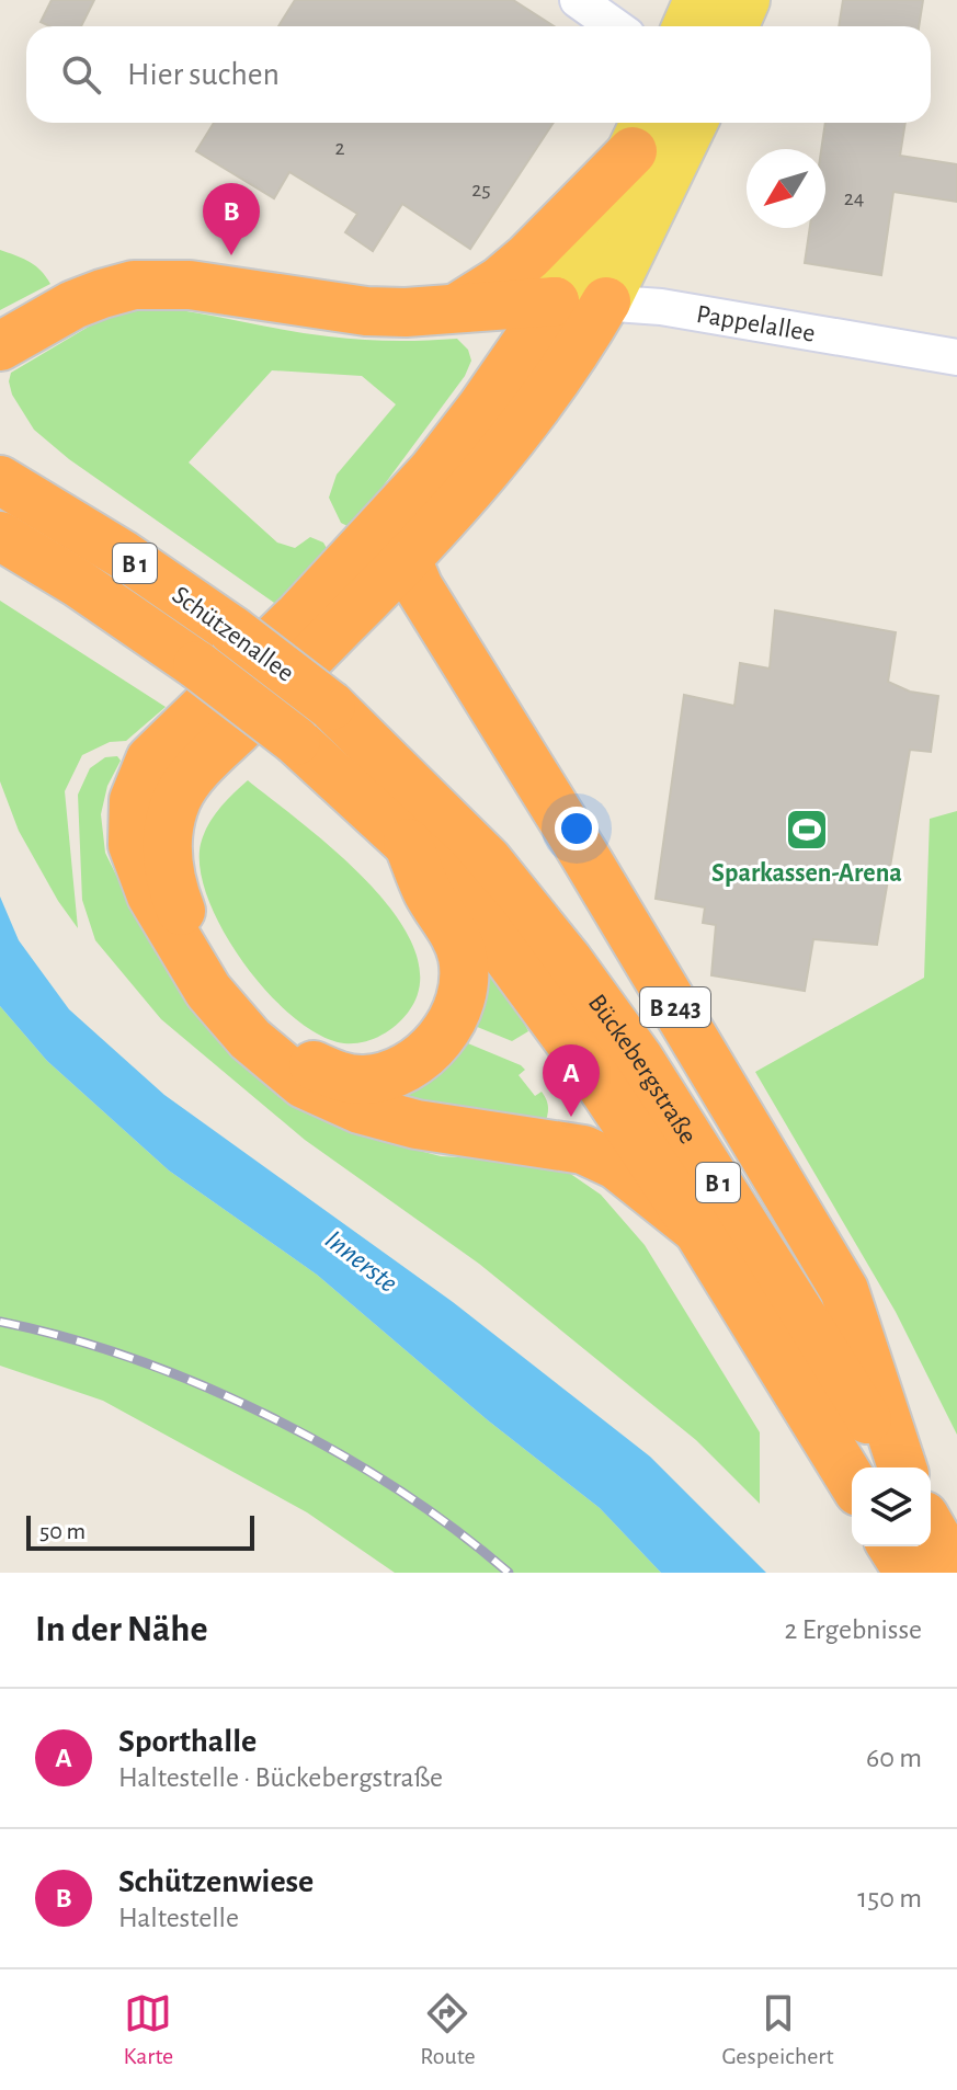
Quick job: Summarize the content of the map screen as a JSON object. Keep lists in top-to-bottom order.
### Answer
{
  "streets": {
    "highway": [
      "B 1",
      "Schützenallee",
      "B 243",
      "Bückebergstraße"
    ],
    "street": ["Pappelallee"]
  },
  "crossings": [
    ["Schützenallee", "Bückebergstraße"]
  ],
  "water": ["Innerste"],
  "places": {
    "sports": ["Sparkassen-Arena"]
  },
  "house_numbers": ["2", "25", "24"],
  "scale_bar": "50 m",
  "north": "bottom left",
  "page": {
    "search": "Hier suchen",
    "pins": ["B", "A"],
    "scale": "50 m",
    "heading": ["In der Nähe", "2 Ergebnisse"],
    "list": [
      {
        "mark": "A",
        "name": "Sporthalle",
        "note": "Haltestelle · Bückebergstraße",
        "value": "60 m"
      },
      {
        "mark": "B",
        "name": "Schützenwiese",
        "note": "Haltestelle",
        "value": "150 m"
      }
    ],
    "nav": ["Karte", "Route", "Gespeichert"]
  }
}
